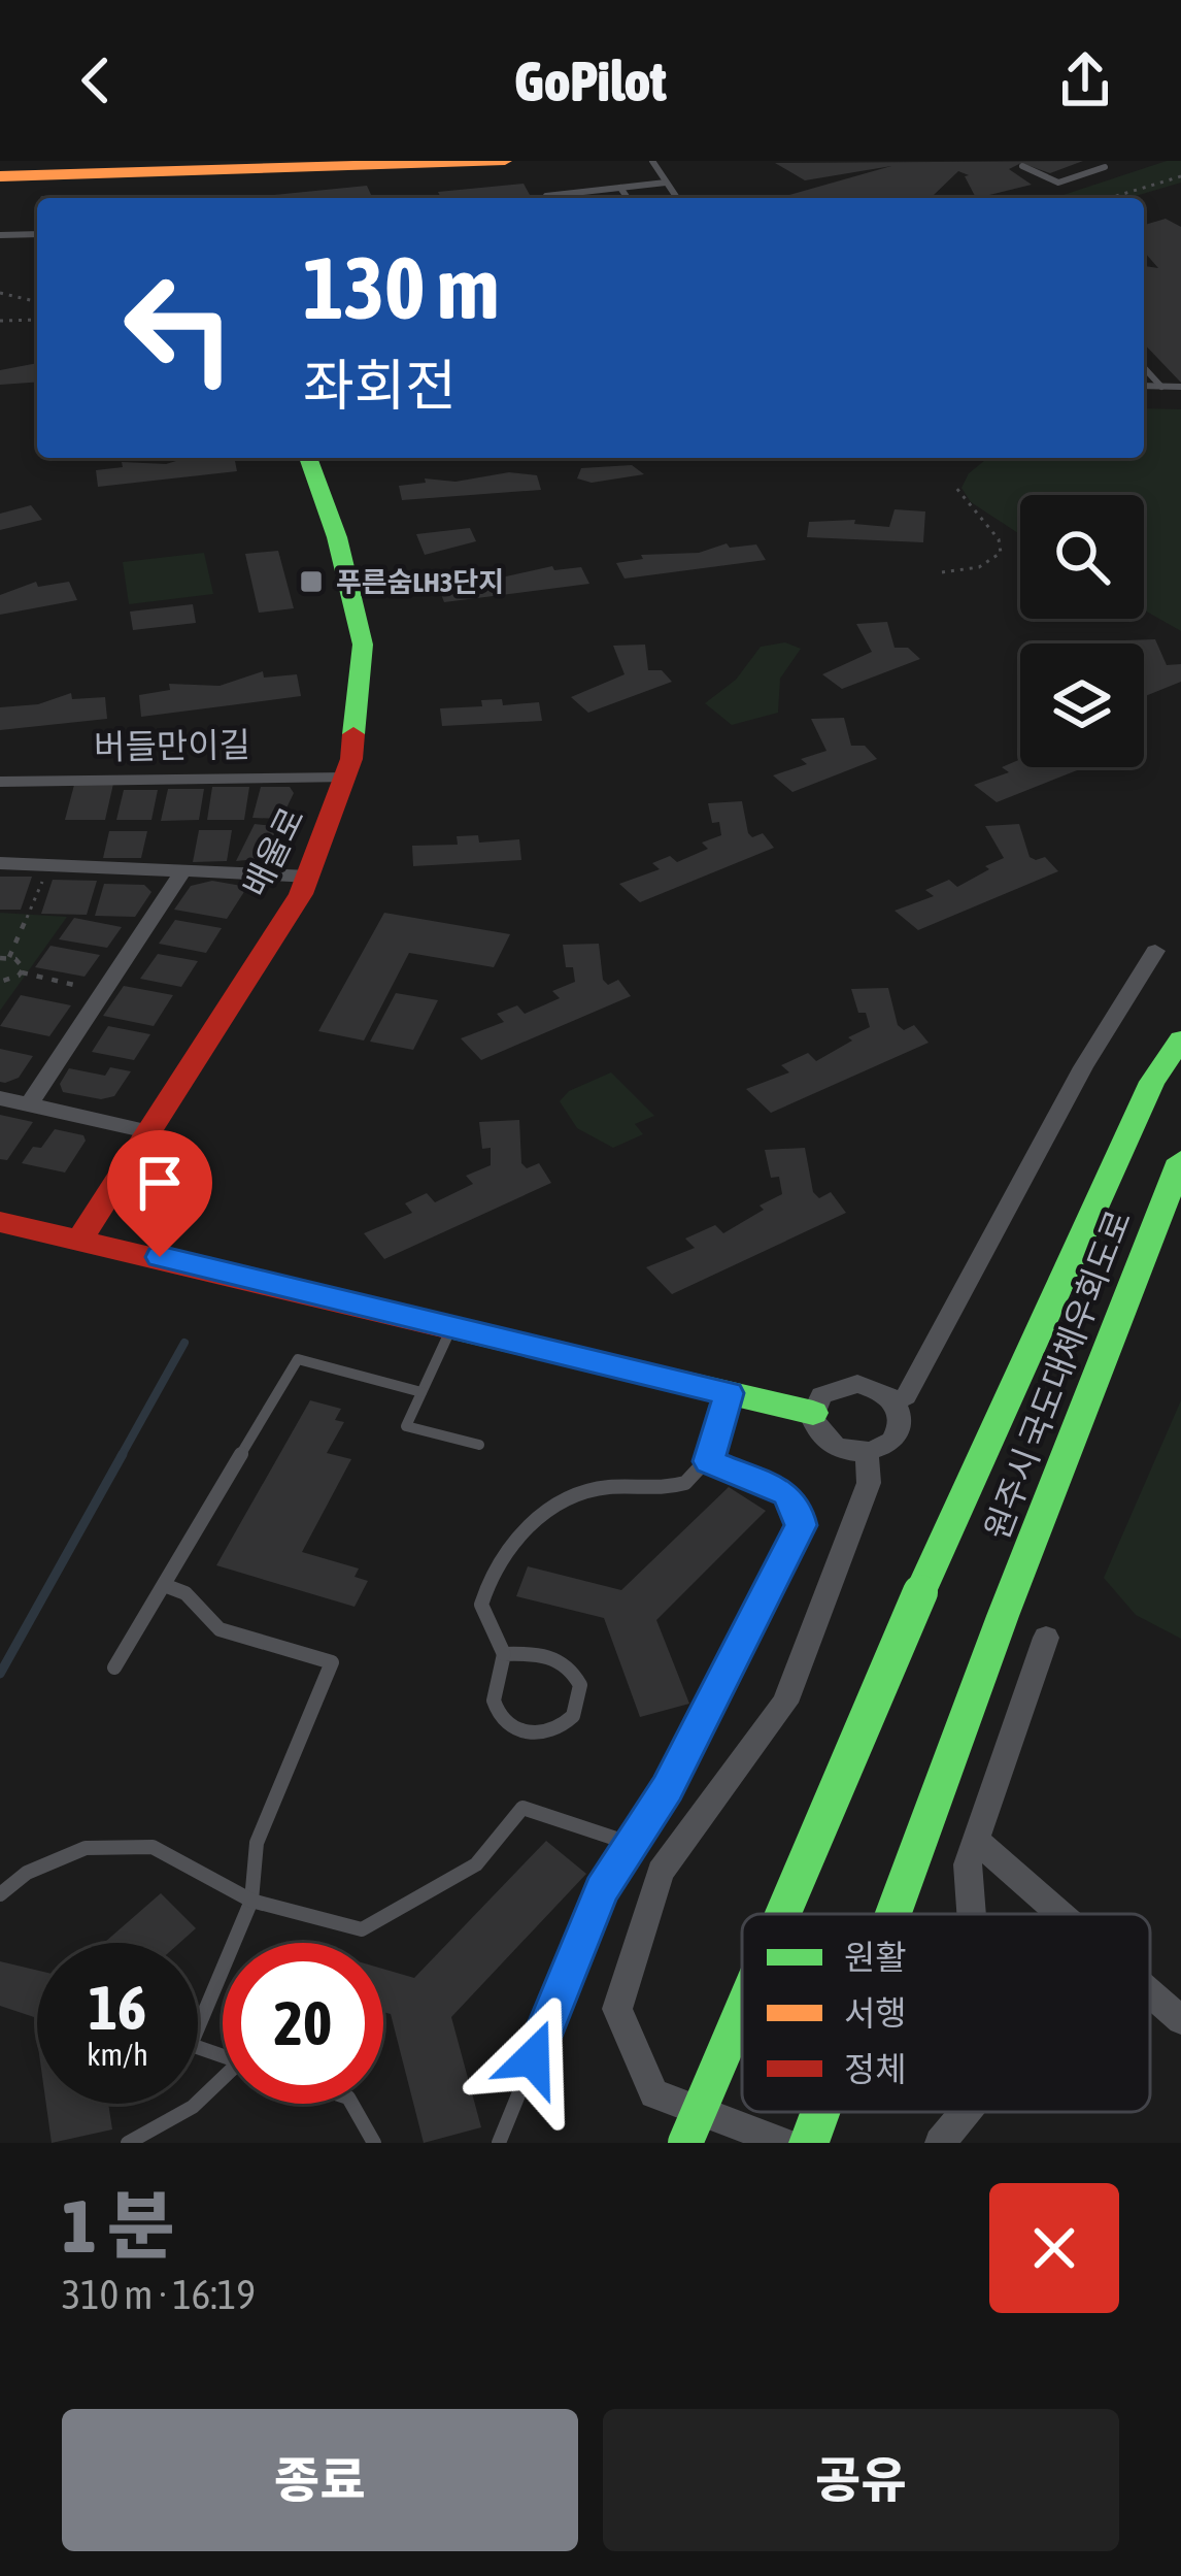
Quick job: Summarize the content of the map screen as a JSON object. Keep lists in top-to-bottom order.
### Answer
{
  "streets": {
    "main road": ["배울로", "원주시 국도대체우회도로"],
    "street": ["버들만이길"]
  },
  "crossings": [
    ["버들만이길", "배울로"]
  ],
  "places": {
    "transit": ["푸른숨LH3단지"]
  },
  "legend": ["원활", "서행", "정체"],
  "page": {
    "header": "GoPilot",
    "turn": ["130 m", "좌회전"],
    "speed": "16 km/h",
    "limit": "20",
    "heading": ["1 분", "310 m · 16:19"],
    "buttons": ["종료", "공유"]
  }
}
